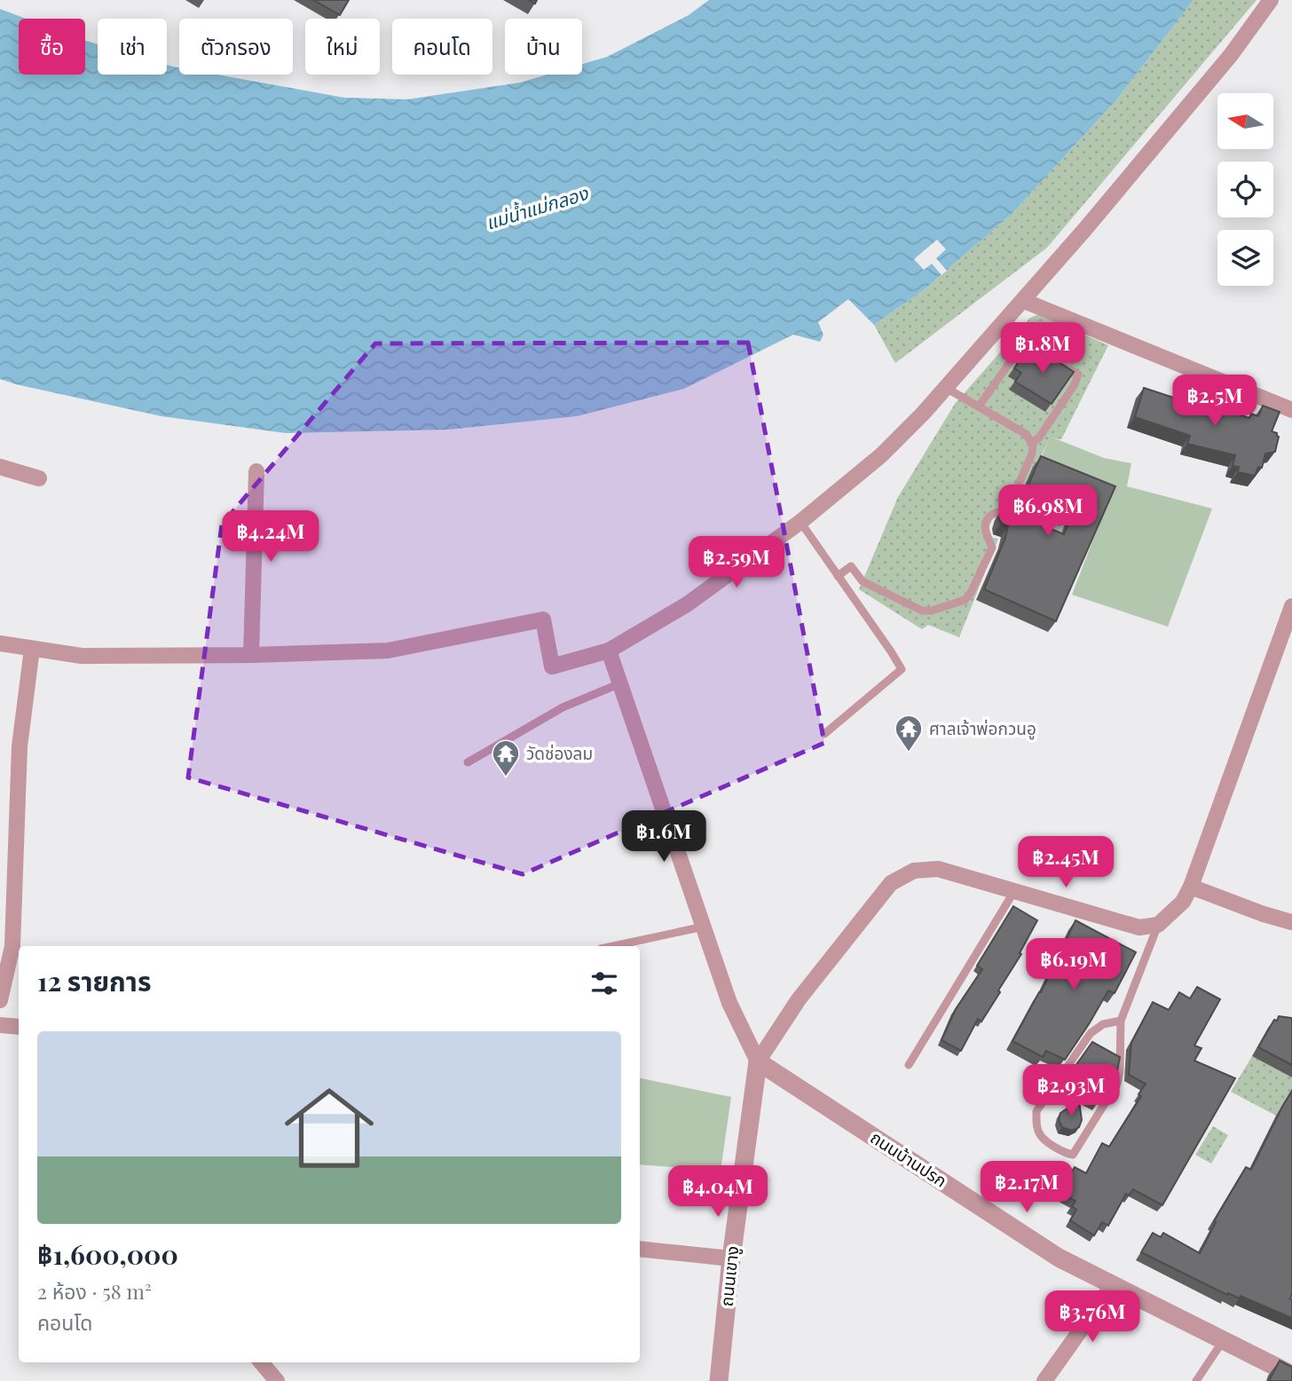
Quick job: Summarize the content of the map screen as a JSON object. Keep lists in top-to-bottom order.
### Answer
{
  "streets": {
    "street": ["ถนนบ้านปรก", "ถนนเขางู"]
  },
  "crossings": [
    ["ถนนบ้านปรก", "ถนนเขางู"]
  ],
  "water": ["แม่น้ำแม่กลอง"],
  "places": {
    "temple": ["ศาลเจ้าพ่อกวนอู", "วัดช่องลม"]
  },
  "north": "left",
  "page": {
    "chip": [
      "ซื้อ",
      "เช่า",
      "ตัวกรอง",
      "ใหม่",
      "คอนโด",
      "บ้าน"
    ],
    "price": [
      "฿1.8M",
      "฿2.5M",
      "฿6.98M",
      "฿4.24M",
      "฿2.59M",
      "฿1.6M",
      "฿2.45M",
      "฿6.19M",
      "฿2.93M",
      "฿2.17M",
      "฿4.04M",
      "฿3.76M"
    ],
    "heading": "12 รายการ",
    "list": [
      {
        "name": "฿1,600,000",
        "note": "2 ห้อง · 58 m² · คอนโด"
      }
    ]
  }
}
